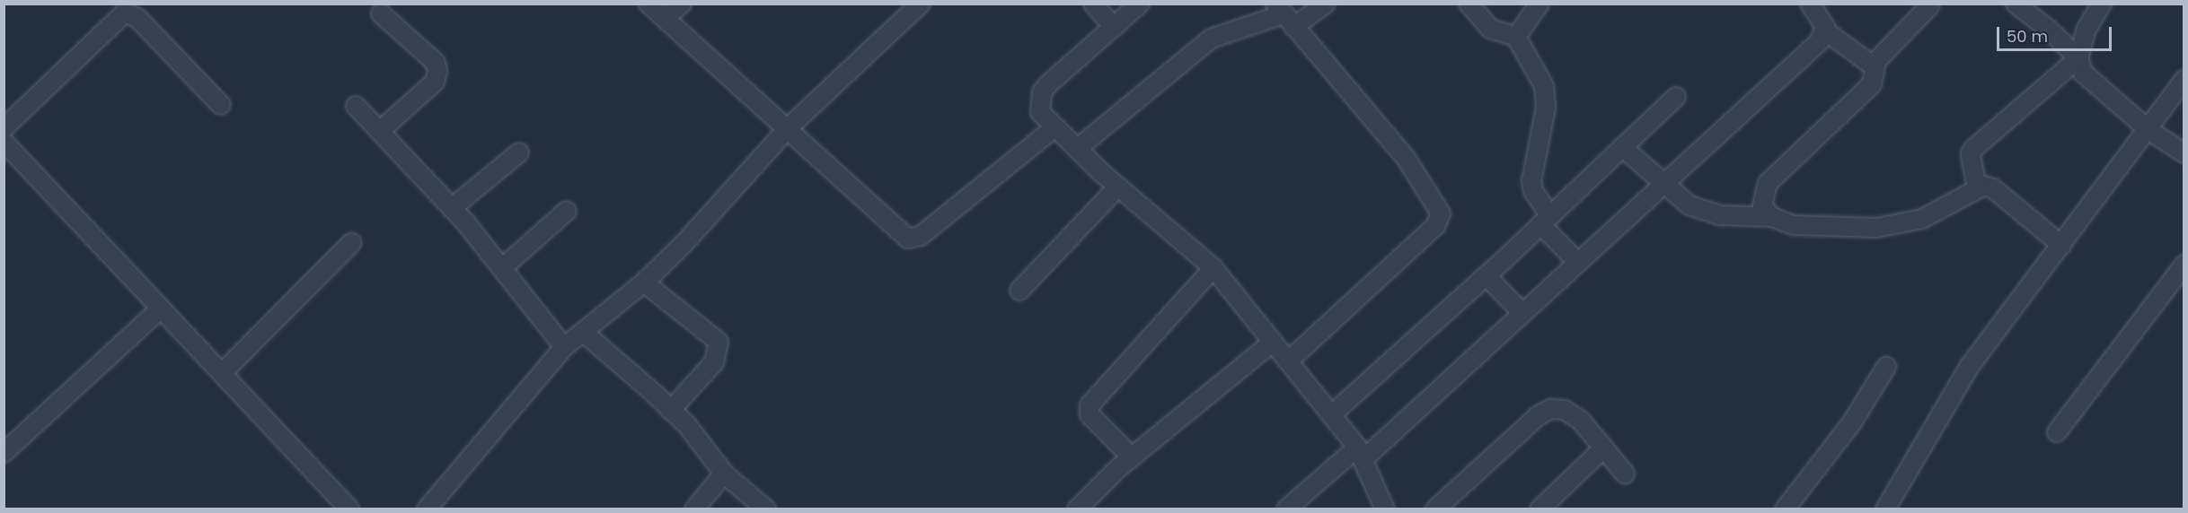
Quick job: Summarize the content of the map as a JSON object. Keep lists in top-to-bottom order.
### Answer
{
  "scale_bar": "50 m"
}
